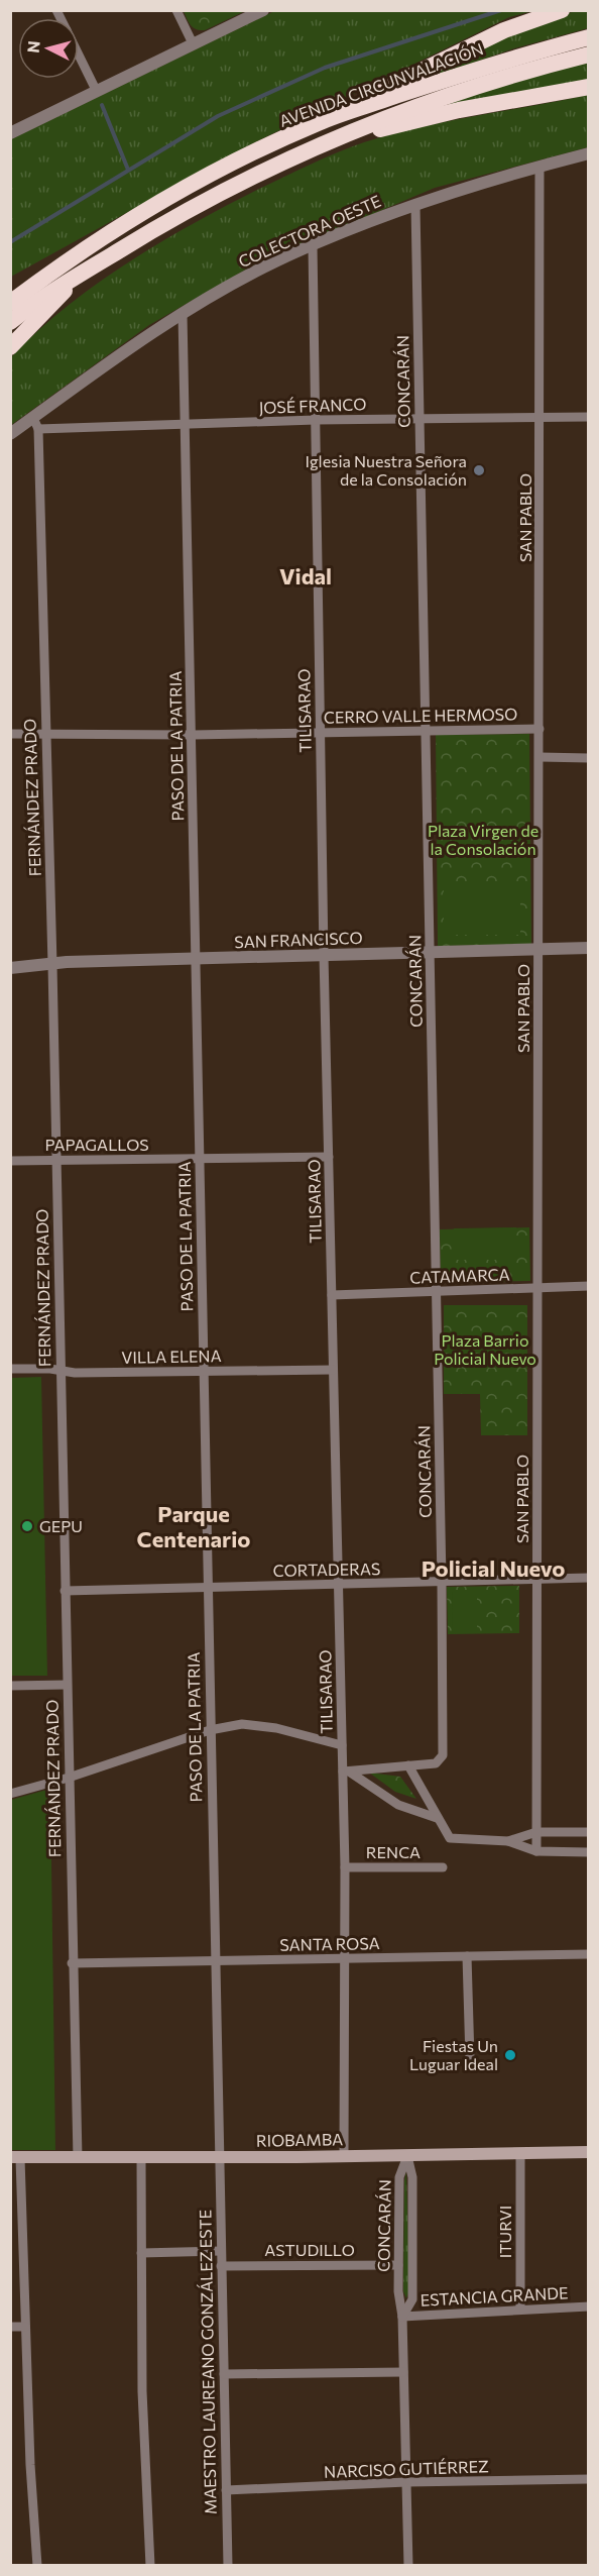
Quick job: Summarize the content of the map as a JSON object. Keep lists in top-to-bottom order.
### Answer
{
  "streets": {
    "highway": ["AVENIDA CIRCUNVALACIÓN"],
    "main road": ["RIOBAMBA"],
    "street": [
      "COLECTORA OESTE",
      "CONCARÁN",
      "JOSÉ FRANCO",
      "SAN PABLO",
      "TILISARAO",
      "CERRO VALLE HERMOSO",
      "PASO DE LA PATRIA",
      "FERNÁNDEZ PRADO",
      "SAN FRANCISCO",
      "PAPAGALLOS",
      "CATAMARCA",
      "VILLA ELENA",
      "CORTADERAS",
      "RENCA",
      "SANTA ROSA",
      "ITURVI",
      "ASTUDILLO",
      "ESTANCIA GRANDE",
      "MAESTRO LAUREANO GONZÁLEZ ESTE",
      "NARCISO GUTIÉRREZ"
    ]
  },
  "crossings": [
    ["COLECTORA OESTE", "CONCARÁN"],
    ["COLECTORA OESTE", "JOSÉ FRANCO"],
    ["COLECTORA OESTE", "SAN PABLO"],
    ["COLECTORA OESTE", "TILISARAO"],
    ["COLECTORA OESTE", "PASO DE LA PATRIA"],
    ["COLECTORA OESTE", "FERNÁNDEZ PRADO"],
    ["CONCARÁN", "JOSÉ FRANCO"],
    ["CONCARÁN", "CERRO VALLE HERMOSO"],
    ["CONCARÁN", "SAN FRANCISCO"],
    ["CONCARÁN", "CATAMARCA"],
    ["CONCARÁN", "CORTADERAS"],
    ["CONCARÁN", "RIOBAMBA"],
    ["CONCARÁN", "ASTUDILLO"],
    ["CONCARÁN", "ESTANCIA GRANDE"],
    ["CONCARÁN", "NARCISO GUTIÉRREZ"],
    ["JOSÉ FRANCO", "SAN PABLO"],
    ["JOSÉ FRANCO", "TILISARAO"],
    ["JOSÉ FRANCO", "PASO DE LA PATRIA"],
    ["JOSÉ FRANCO", "FERNÁNDEZ PRADO"],
    ["SAN PABLO", "CERRO VALLE HERMOSO"],
    ["SAN PABLO", "SAN FRANCISCO"],
    ["SAN PABLO", "CATAMARCA"],
    ["SAN PABLO", "CORTADERAS"],
    ["TILISARAO", "CERRO VALLE HERMOSO"],
    ["TILISARAO", "SAN FRANCISCO"],
    ["TILISARAO", "PAPAGALLOS"],
    ["TILISARAO", "CATAMARCA"],
    ["TILISARAO", "VILLA ELENA"],
    ["TILISARAO", "CORTADERAS"],
    ["TILISARAO", "RENCA"],
    ["TILISARAO", "SANTA ROSA"],
    ["TILISARAO", "RIOBAMBA"],
    ["CERRO VALLE HERMOSO", "PASO DE LA PATRIA"],
    ["CERRO VALLE HERMOSO", "FERNÁNDEZ PRADO"],
    ["PASO DE LA PATRIA", "SAN FRANCISCO"],
    ["PASO DE LA PATRIA", "PAPAGALLOS"],
    ["PASO DE LA PATRIA", "VILLA ELENA"],
    ["PASO DE LA PATRIA", "CORTADERAS"],
    ["PASO DE LA PATRIA", "SANTA ROSA"],
    ["PASO DE LA PATRIA", "RIOBAMBA"],
    ["PASO DE LA PATRIA", "MAESTRO LAUREANO GONZÁLEZ ESTE"],
    ["FERNÁNDEZ PRADO", "SAN FRANCISCO"],
    ["FERNÁNDEZ PRADO", "PAPAGALLOS"],
    ["FERNÁNDEZ PRADO", "VILLA ELENA"],
    ["FERNÁNDEZ PRADO", "CORTADERAS"],
    ["FERNÁNDEZ PRADO", "SANTA ROSA"],
    ["FERNÁNDEZ PRADO", "RIOBAMBA"],
    ["RIOBAMBA", "ITURVI"],
    ["RIOBAMBA", "MAESTRO LAUREANO GONZÁLEZ ESTE"],
    ["ITURVI", "ESTANCIA GRANDE"],
    ["ASTUDILLO", "MAESTRO LAUREANO GONZÁLEZ ESTE"],
    ["MAESTRO LAUREANO GONZÁLEZ ESTE", "NARCISO GUTIÉRREZ"]
  ],
  "districts": ["Vidal", "Parque Centenario", "Policial Nuevo"],
  "parks": ["Plaza Virgen de la Consolación", "Plaza Barrio Policial Nuevo"],
  "places": ["Iglesia Nuestra Señora de la Consolación", "GEPU", "Fiestas Un Luguar Ideal"],
  "north": "left"
}
